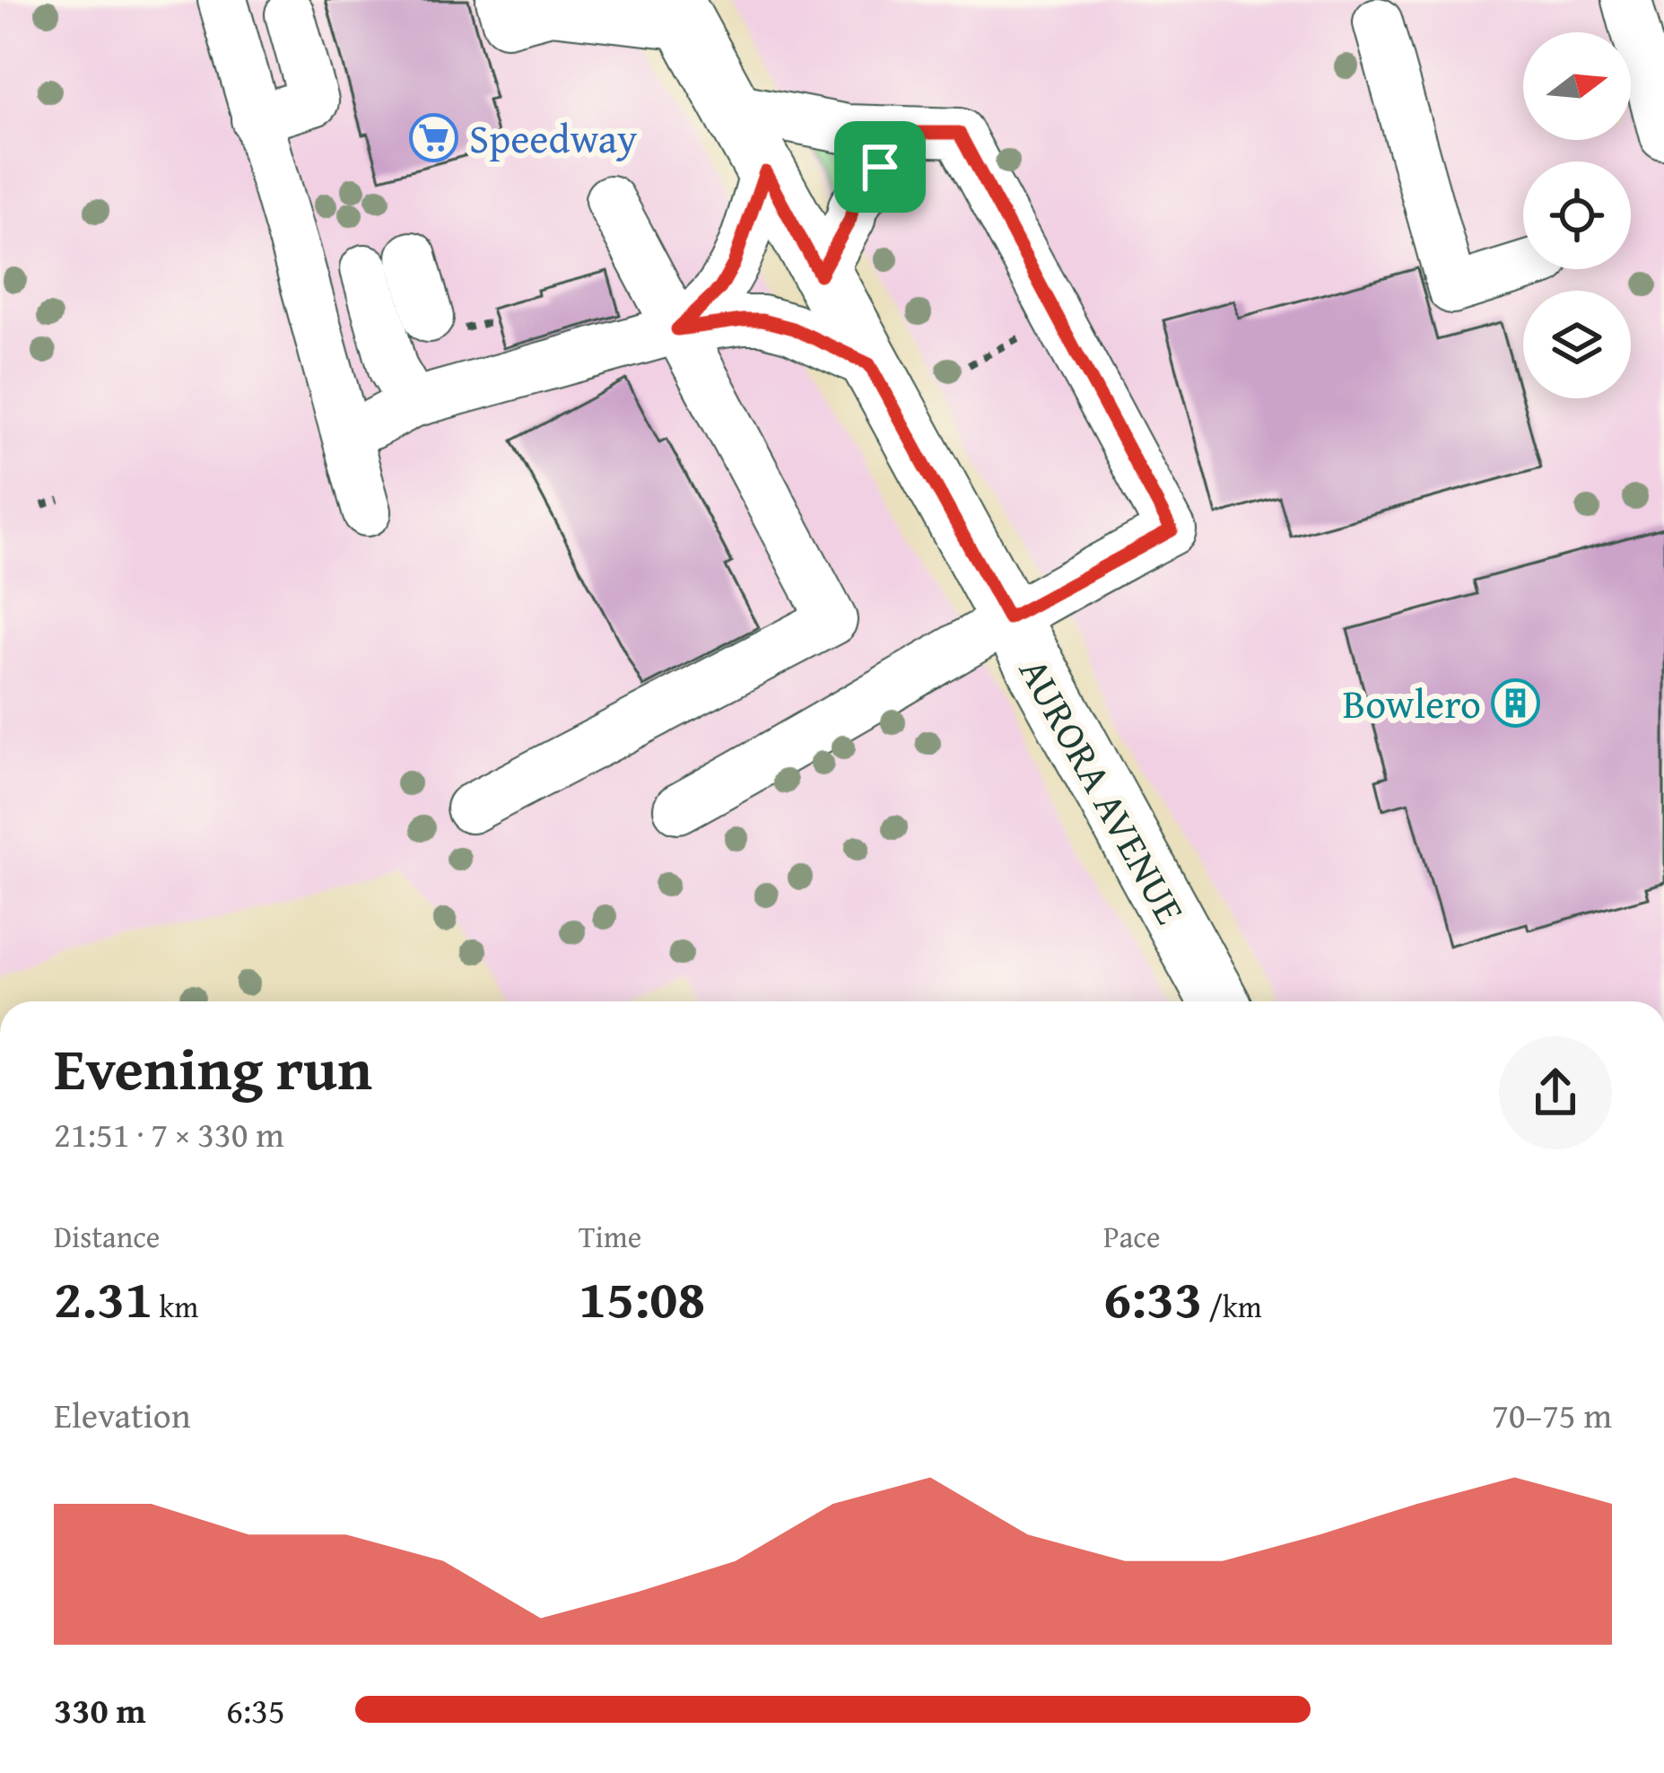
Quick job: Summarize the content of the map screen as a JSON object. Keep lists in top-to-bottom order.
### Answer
{
  "streets": {
    "main road": ["AURORA AVENUE"]
  },
  "places": {
    "supermarket": ["Speedway"],
    "building": ["Bowlero"]
  },
  "north": "right",
  "page": {
    "heading": ["Evening run", "21:51 · 7 × 330 m"],
    "stats": [
      ["Distance", "2.31 km"],
      ["Time", "15:08"],
      ["Pace", "6:33 /km"]
    ],
    "chart": ["Elevation", "70–75 m"],
    "list": [
      {
        "name": "330 m",
        "note": "6:35"
      }
    ]
  }
}
